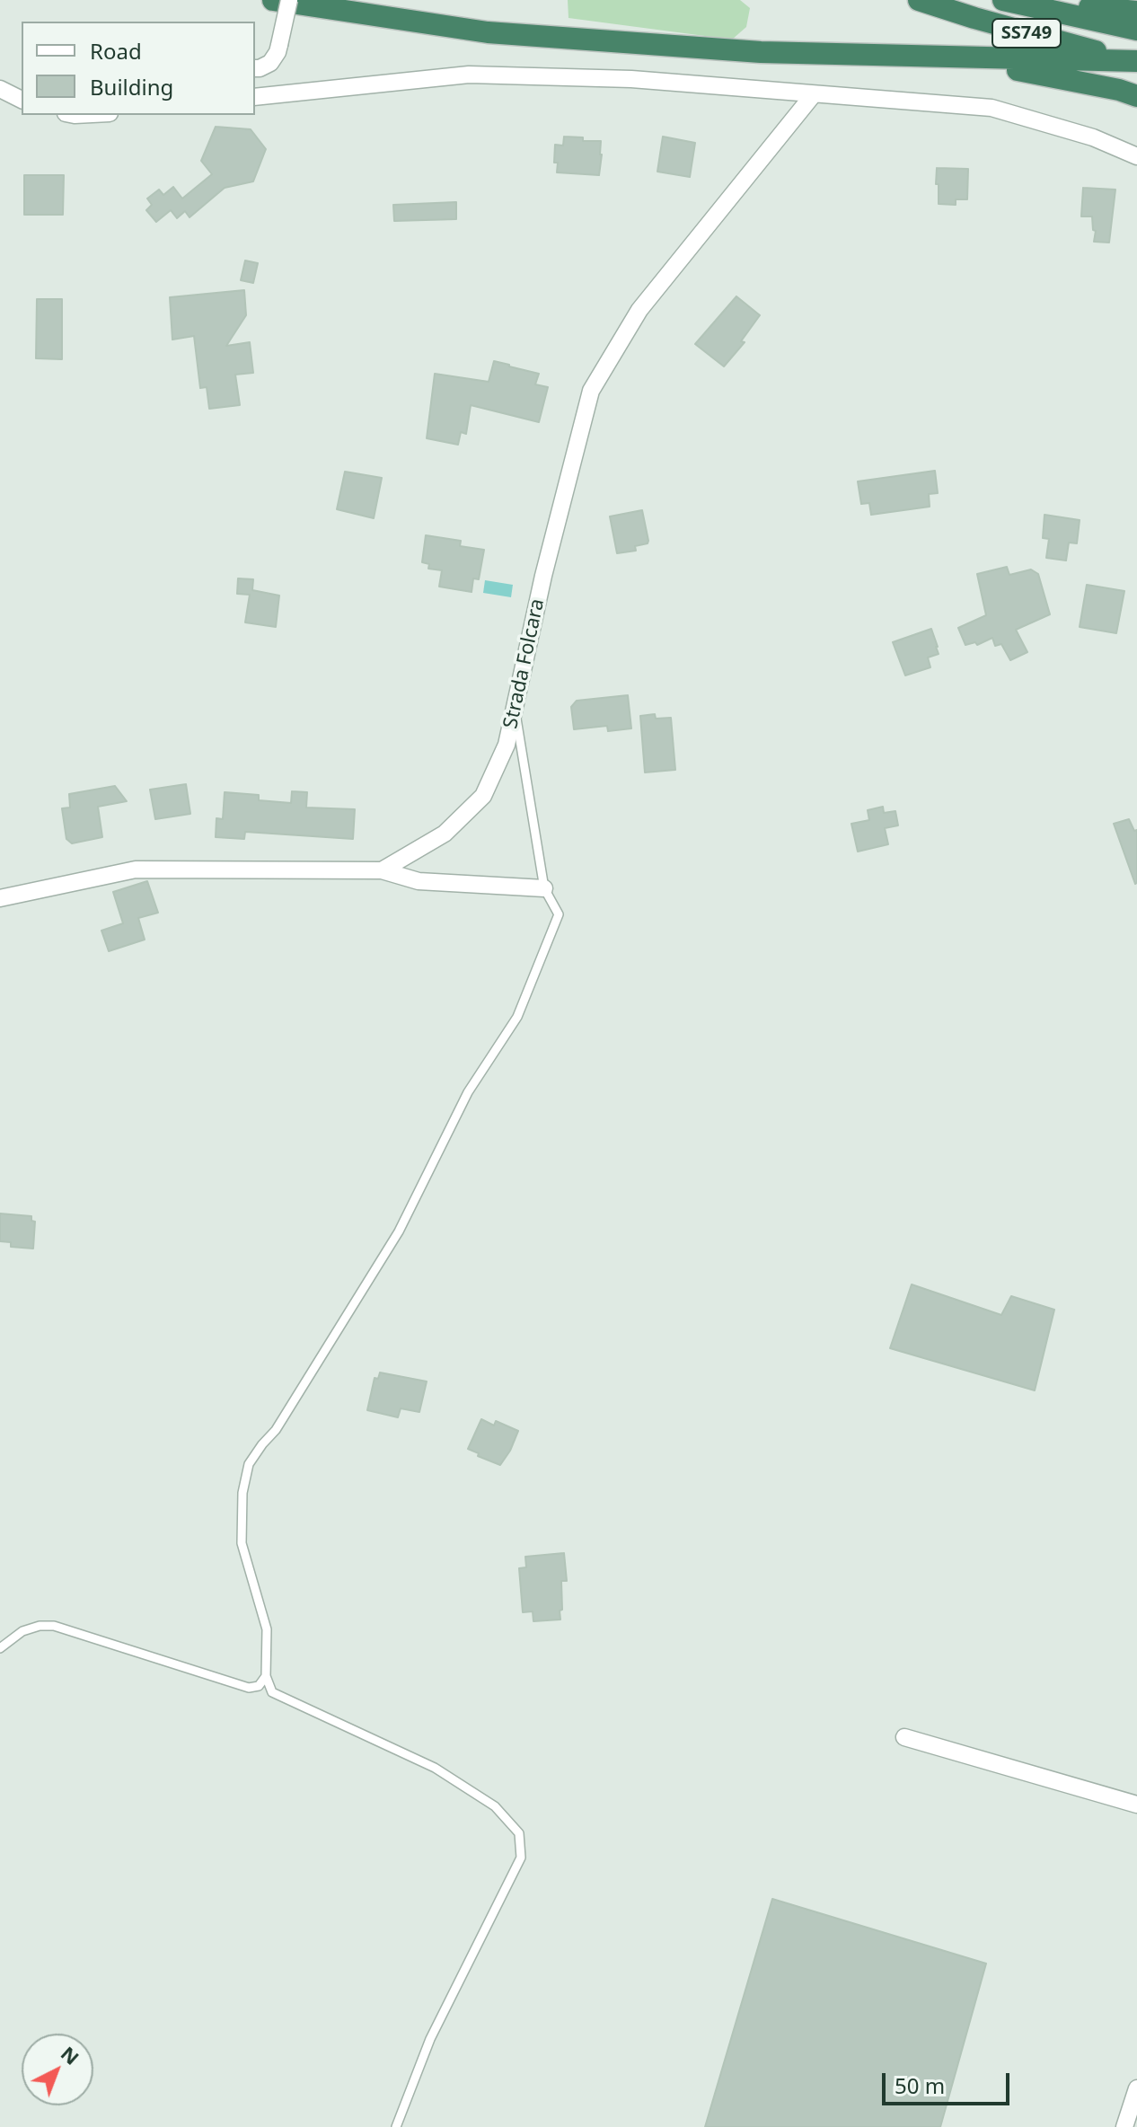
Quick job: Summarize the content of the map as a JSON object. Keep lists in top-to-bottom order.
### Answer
{
  "streets": {
    "highway": ["SS749"],
    "street": ["Strada Folcara"]
  },
  "legend": ["Road", "Building"],
  "scale_bar": "50 m",
  "north": "top right"
}
